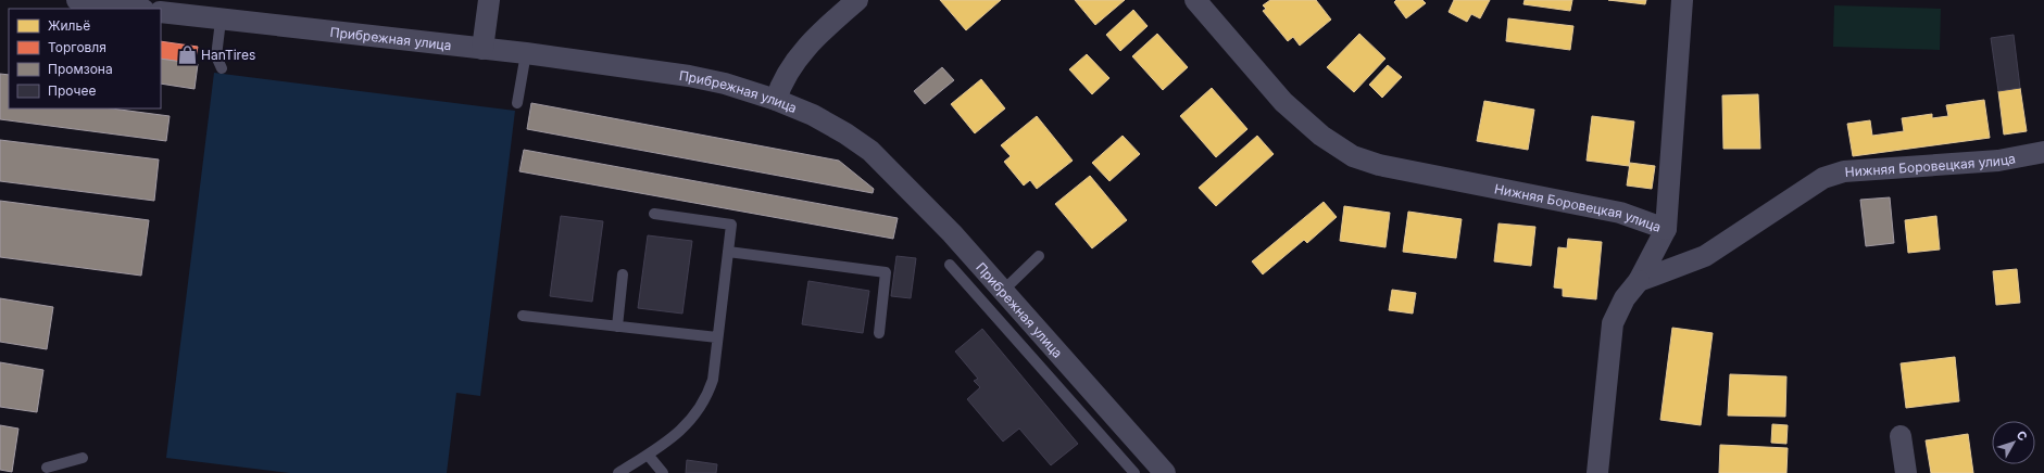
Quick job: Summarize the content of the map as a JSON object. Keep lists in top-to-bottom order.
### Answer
{
  "streets": {
    "street": ["Прибрежная улица", "Нижняя Боровецкая улица"]
  },
  "places": {
    "shop": ["HanTires"]
  },
  "legend": [
    "Жильё",
    "Торговля",
    "Промзона",
    "Прочее"
  ],
  "north": "top right"
}
